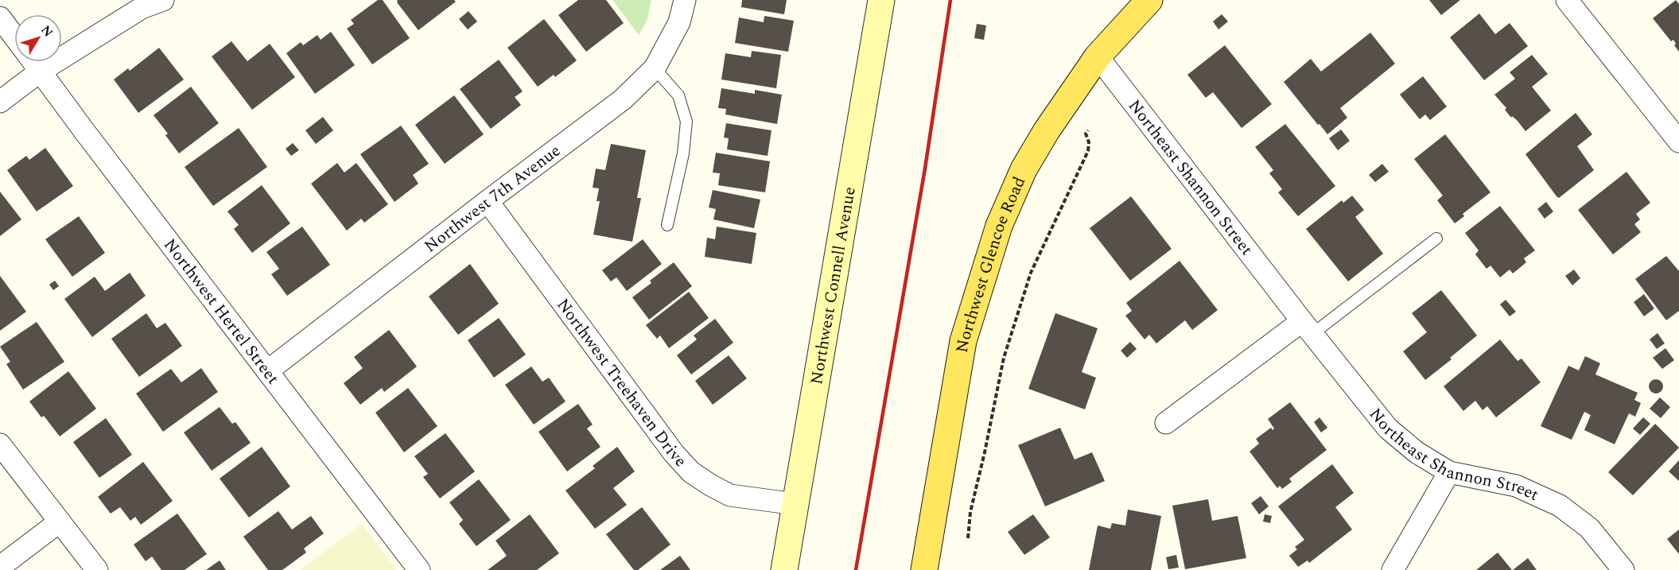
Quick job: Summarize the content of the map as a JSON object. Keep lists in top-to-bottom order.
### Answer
{
  "streets": {
    "main road": ["Northwest Glencoe Road"],
    "street": [
      "Northeast Shannon Street",
      "Northwest 7th Avenue",
      "Northwest Connell Avenue",
      "Northwest Hertel Street",
      "Northwest Treehaven Drive"
    ]
  },
  "crossings": [
    ["Northeast Shannon Street", "Northwest Glencoe Road"],
    ["Northwest 7th Avenue", "Northwest Hertel Street"],
    ["Northwest 7th Avenue", "Northwest Treehaven Drive"],
    ["Northwest Connell Avenue", "Northwest Treehaven Drive"]
  ],
  "north": "top right"
}
